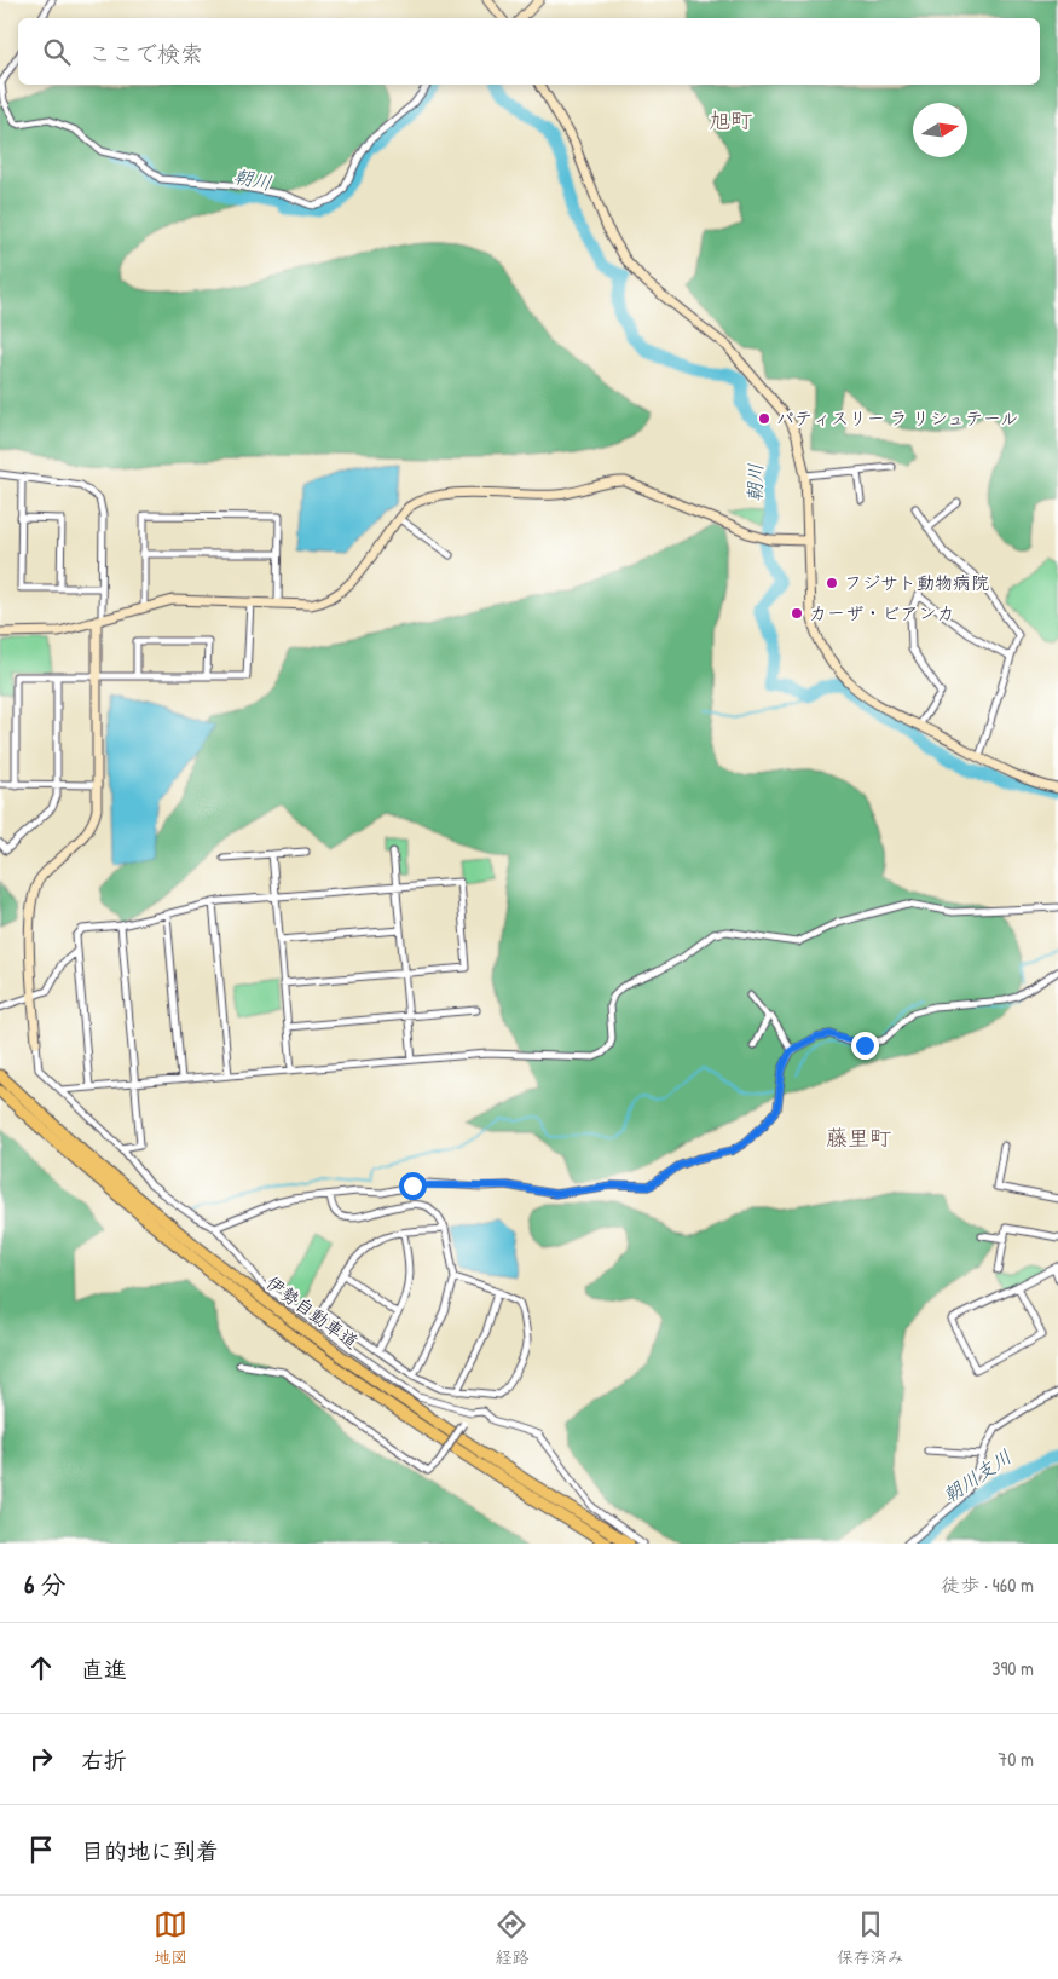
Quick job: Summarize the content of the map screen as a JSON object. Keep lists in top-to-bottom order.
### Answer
{
  "streets": {
    "highway": ["伊勢自動車道"]
  },
  "districts": ["旭町", "藤里町"],
  "water": ["朝川", "朝川支川"],
  "places": ["パティスリー ラ リシュテール", "フジサト動物病院", "カーザ・ビアンカ"],
  "north": "right",
  "page": {
    "search": "ここで検索",
    "heading": ["6 分", "徒歩 · 460 m"],
    "list": [
      ["直進", "390 m"],
      ["右折", "70 m"],
      "目的地に到着"
    ],
    "nav": ["地図", "経路", "保存済み"]
  }
}
